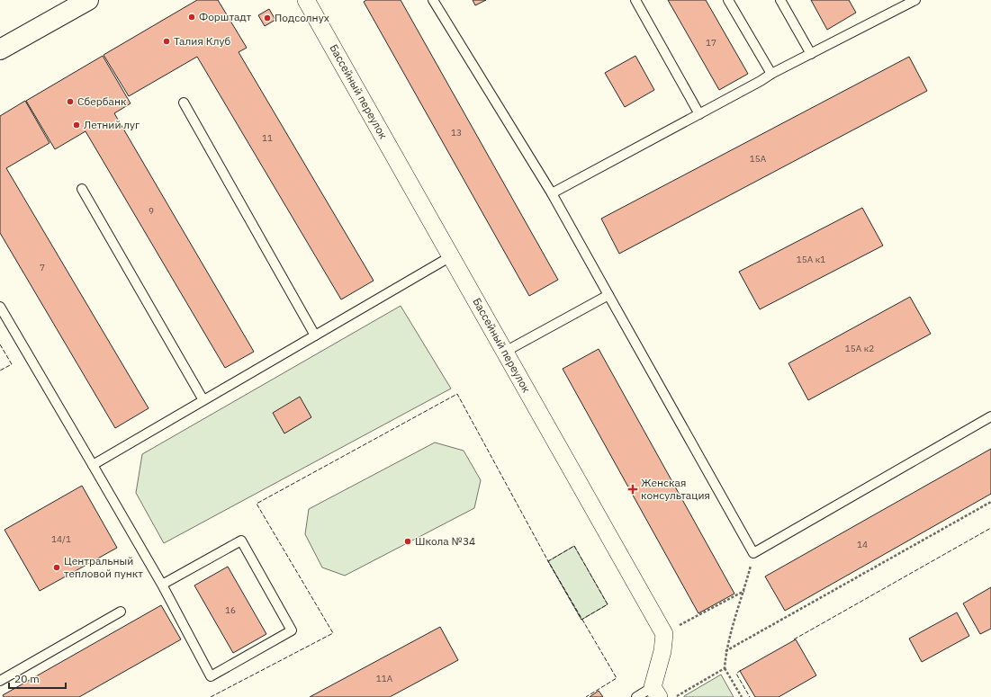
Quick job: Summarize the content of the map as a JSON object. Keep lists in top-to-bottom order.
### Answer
{
  "streets": {
    "street": ["Бассейный переулок"]
  },
  "places": {
    "other": [
      "Форштадт",
      "Подсолнух",
      "Талия Клуб",
      "Сбербанк",
      "Летний луг",
      "Школа №34",
      "Центральный тепловой пункт"
    ],
    "health": ["Женская консультация"]
  },
  "house_numbers": [
    "17",
    "13",
    "11",
    "15А",
    "9",
    "15А к1",
    "7",
    "15А к2",
    "14/1",
    "14",
    "16",
    "11А"
  ],
  "scale_bar": "20 m"
}
